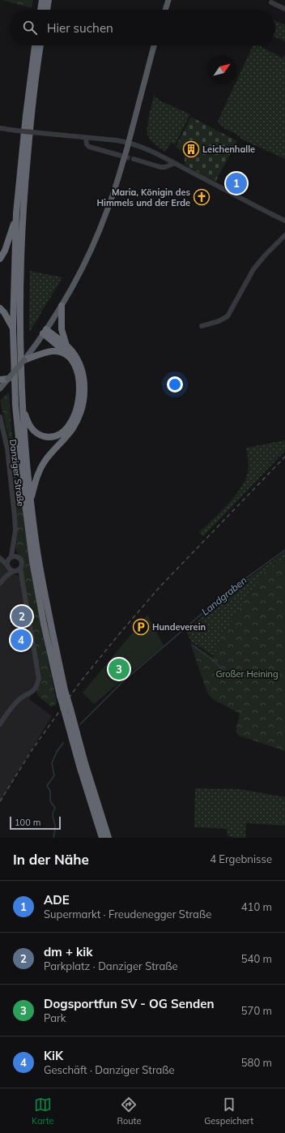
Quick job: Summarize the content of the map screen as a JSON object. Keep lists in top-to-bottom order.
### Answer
{
  "streets": {
    "street": ["Danziger Straße"]
  },
  "water": ["Landgraben"],
  "parks": ["Großer Heining"],
  "places": {
    "building": ["Leichenhalle"],
    "church": ["Maria, Königin des Himmels und der Erde"],
    "parking": ["Hundeverein"]
  },
  "scale_bar": "100 m",
  "north": "top right",
  "page": {
    "search": "Hier suchen",
    "pins": [
      "1",
      "2",
      "4",
      "3"
    ],
    "scale": "100 m",
    "heading": ["In der Nähe", "4 Ergebnisse"],
    "list": [
      {
        "mark": "1",
        "name": "ADE",
        "note": "Supermarkt · Freudenegger Straße",
        "value": "410 m"
      },
      {
        "mark": "2",
        "name": "dm + kik",
        "note": "Parkplatz · Danziger Straße",
        "value": "540 m"
      },
      {
        "mark": "3",
        "name": "Dogsportfun SV - OG Senden",
        "note": "Park",
        "value": "570 m"
      },
      {
        "mark": "4",
        "name": "KiK",
        "note": "Geschäft · Danziger Straße",
        "value": "580 m"
      }
    ],
    "nav": ["Karte", "Route", "Gespeichert"]
  }
}
